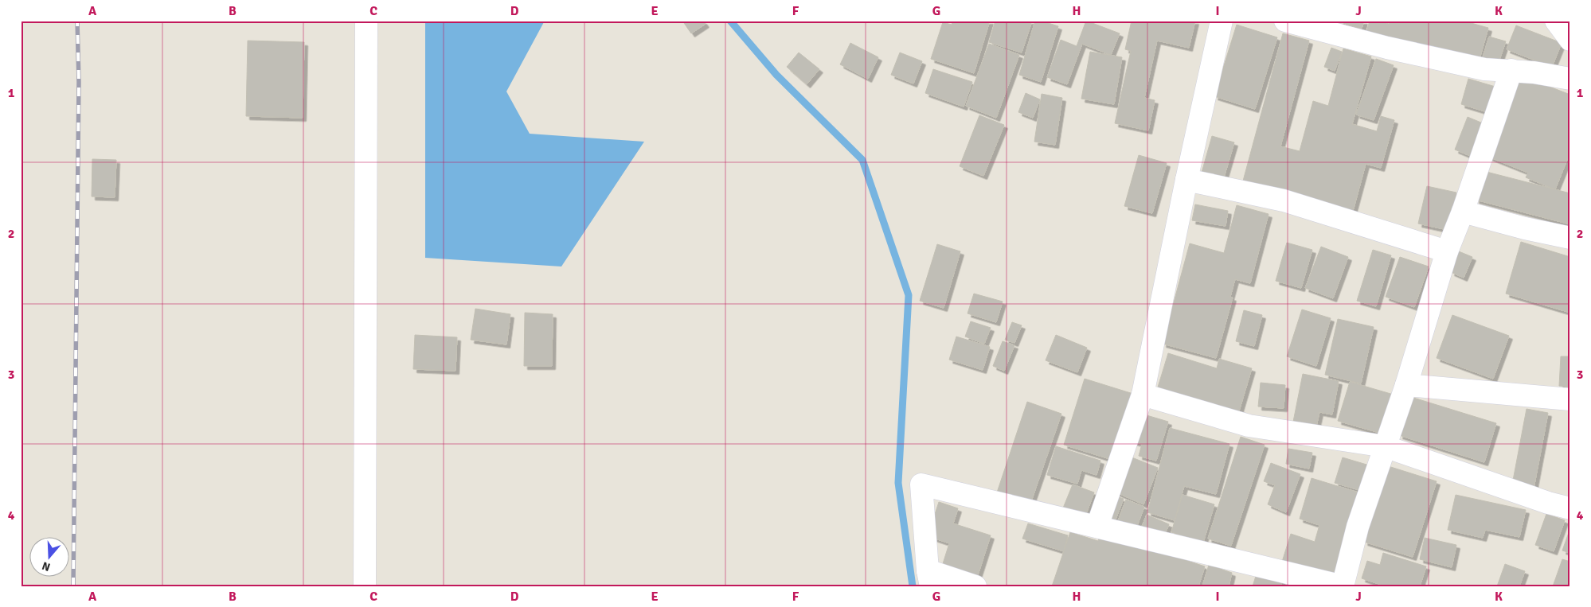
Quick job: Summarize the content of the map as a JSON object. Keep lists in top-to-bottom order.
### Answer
{
  "north": "bottom",
  "grid": {
    "columns": [
      "A",
      "B",
      "C",
      "D",
      "E",
      "F",
      "G",
      "H",
      "I",
      "J",
      "K"
    ],
    "rows": [
      "1",
      "2",
      "3",
      "4"
    ]
  }
}
